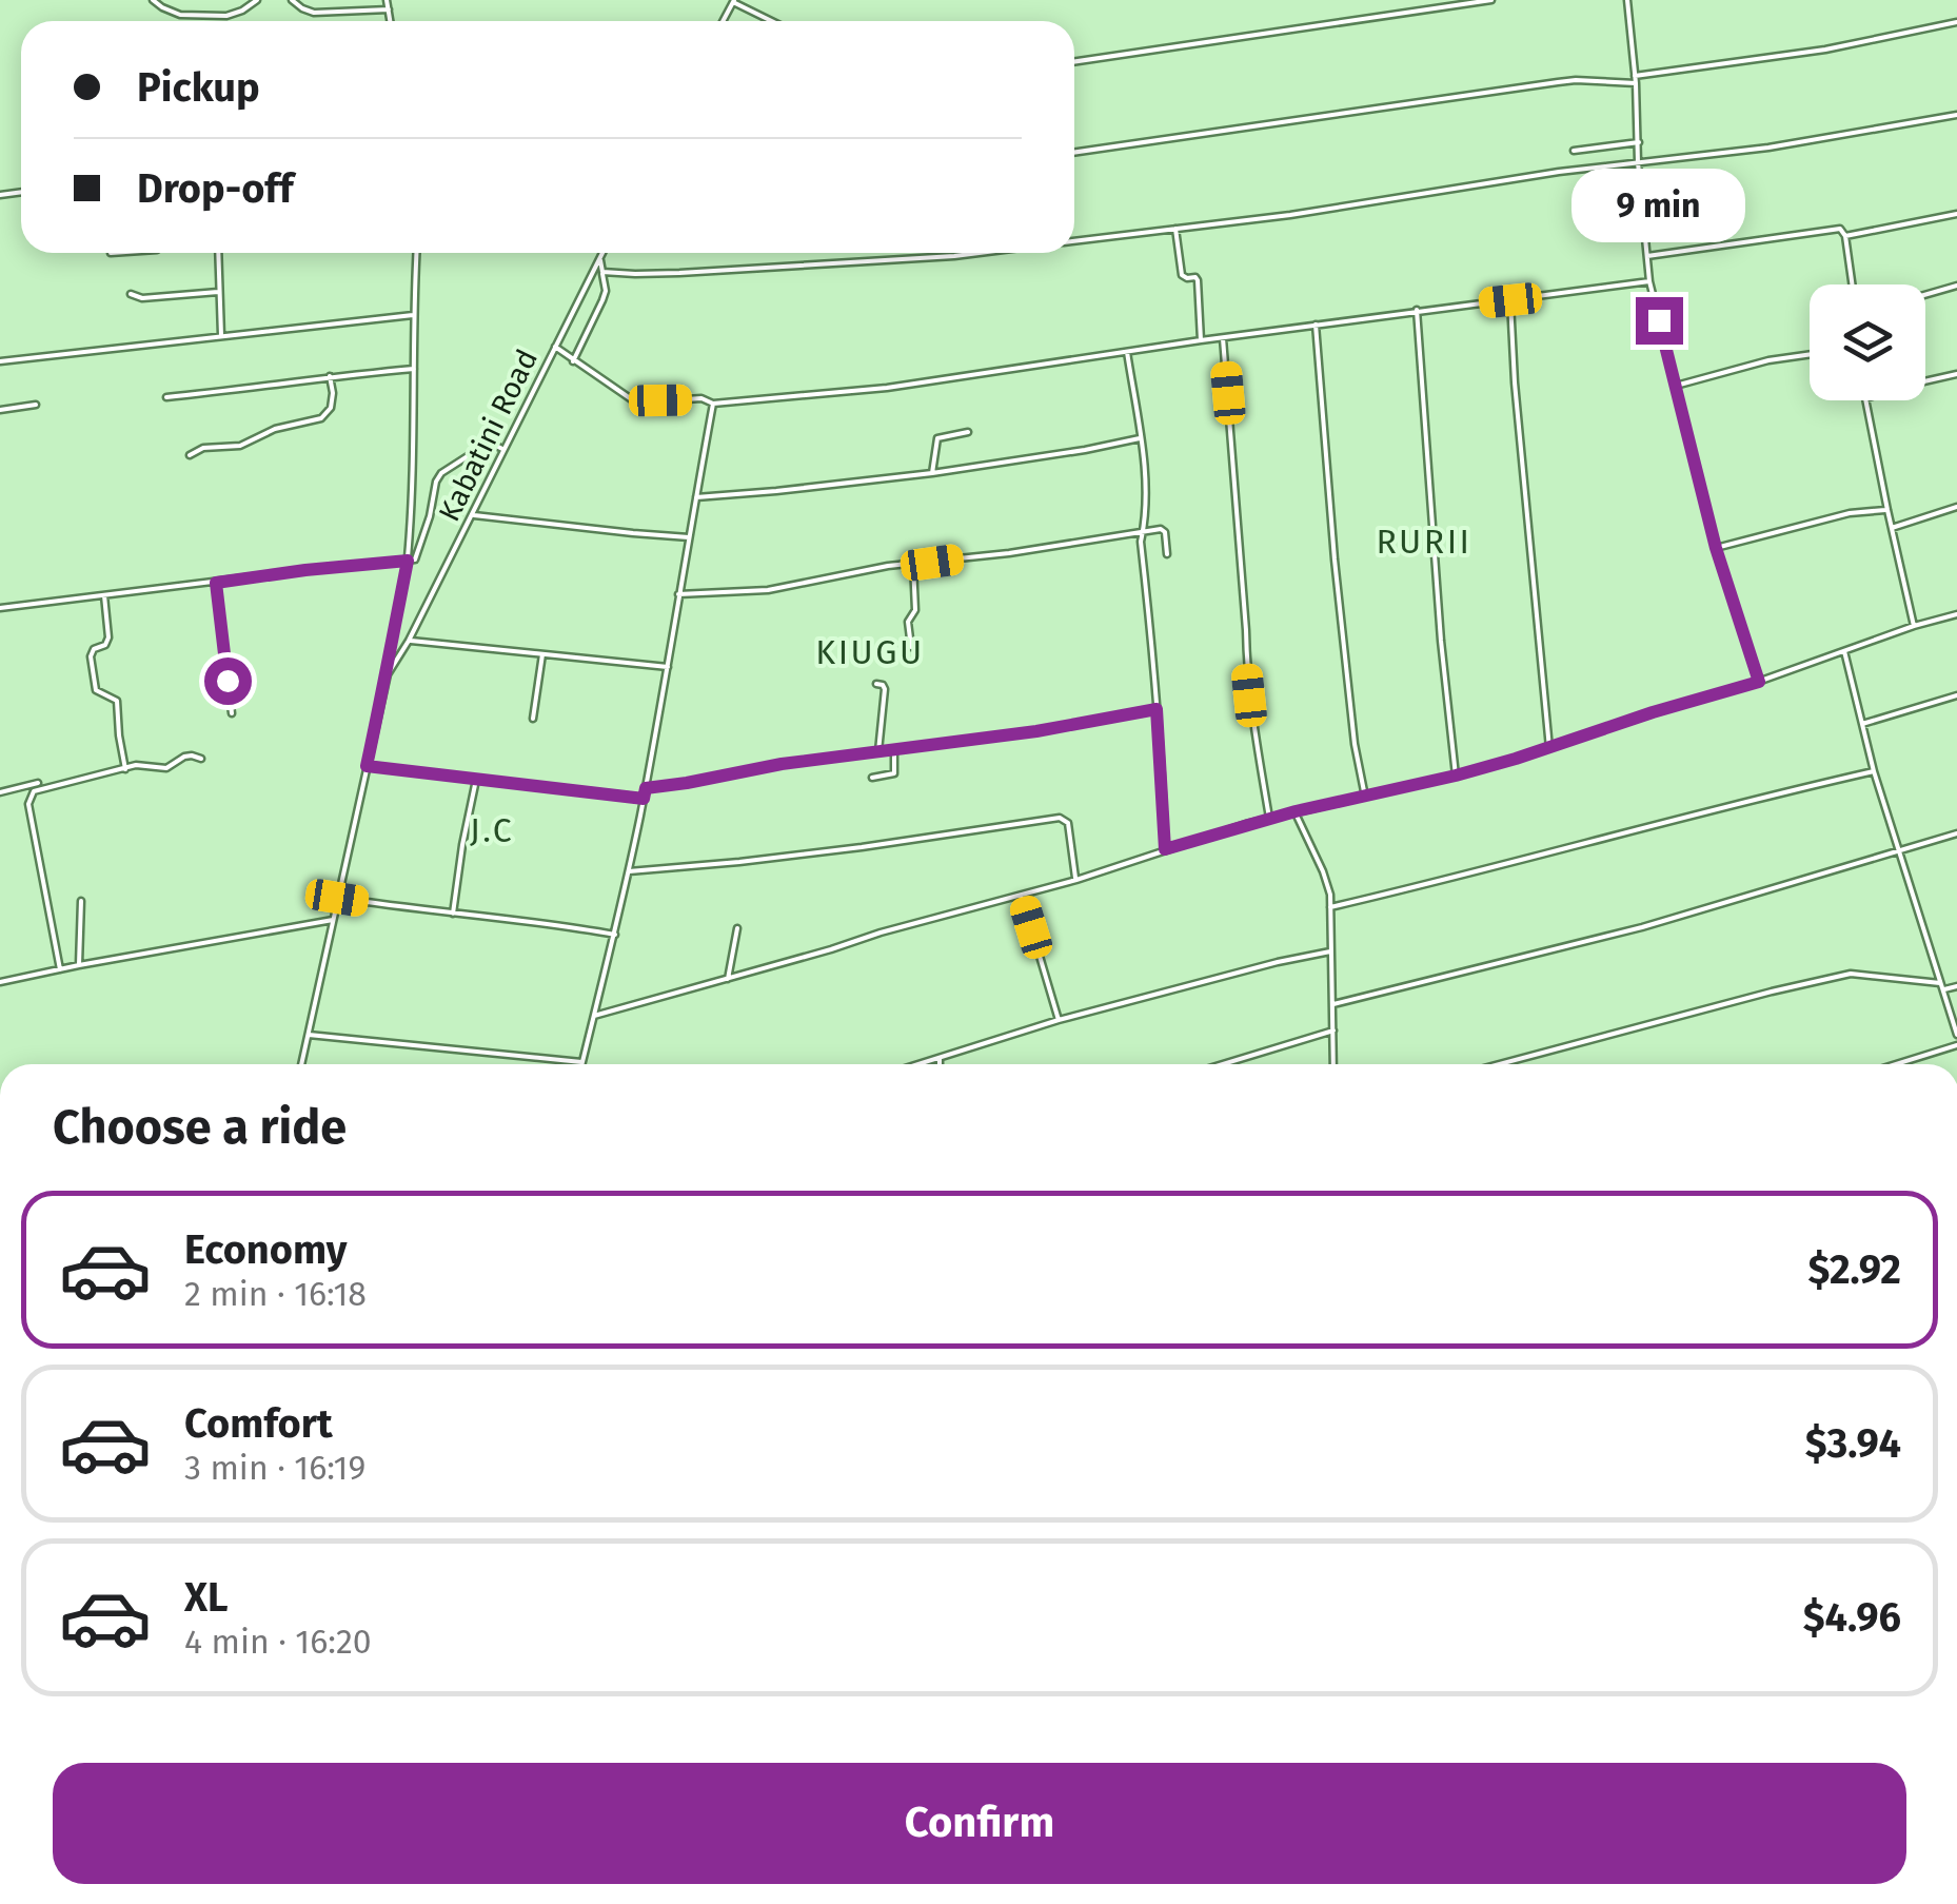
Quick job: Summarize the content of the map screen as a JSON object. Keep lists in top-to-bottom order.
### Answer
{
  "streets": {
    "street": ["Kabatini Road"]
  },
  "districts": ["RURII", "KIUGU", "J.C"],
  "page": {
    "banner": ["Pickup", "Drop-off"],
    "bubble": "9 min",
    "heading": "Choose a ride",
    "list": [
      {
        "name": "Economy",
        "note": "2 min · 16:18",
        "value": "$2.92"
      },
      {
        "name": "Comfort",
        "note": "3 min · 16:19",
        "value": "$3.94"
      },
      {
        "name": "XL",
        "note": "4 min · 16:20",
        "value": "$4.96"
      }
    ],
    "buttons": "Confirm"
  }
}
